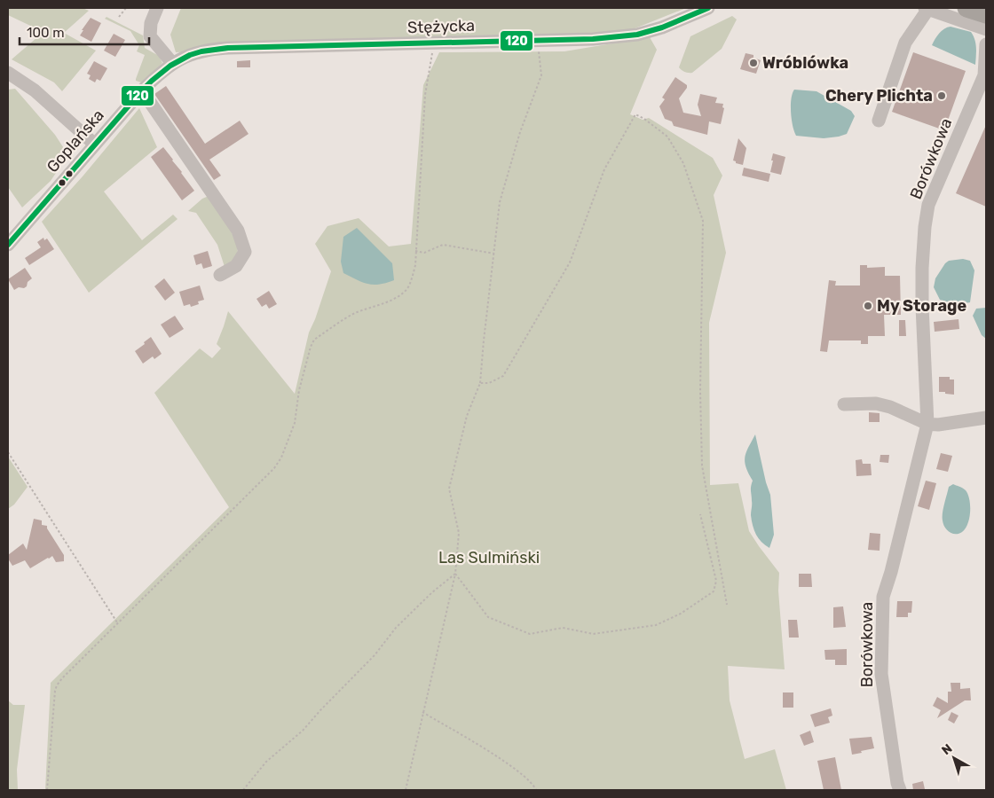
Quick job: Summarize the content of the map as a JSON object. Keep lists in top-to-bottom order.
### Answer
{
  "streets": {
    "street": ["Stężycka", "Goplańska", "Borówkowa"]
  },
  "crossings": [
    ["Stężycka", "Goplańska"]
  ],
  "parks": ["Las Sulmiński"],
  "places": ["Wróblówka", "Chery Plichta", "My Storage"],
  "lines": ["transit line 120"],
  "scale_bar": "100 m",
  "north": "top left"
}
